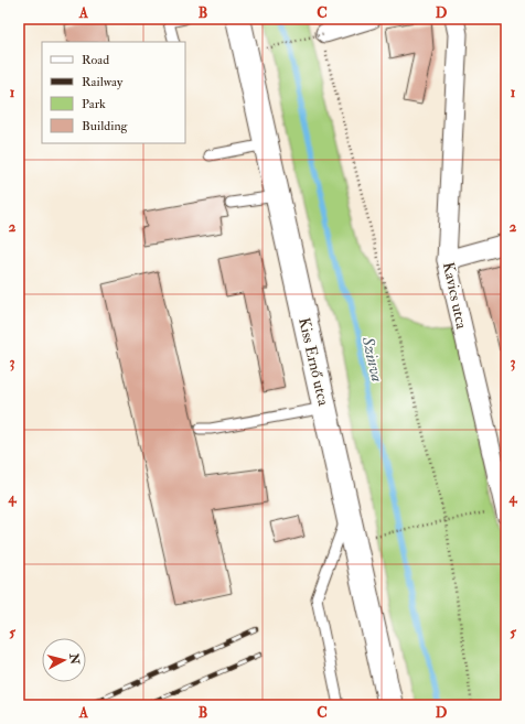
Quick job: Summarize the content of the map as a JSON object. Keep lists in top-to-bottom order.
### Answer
{
  "streets": {
    "street": ["Kavics utca", "Kiss Ernő utca"]
  },
  "water": ["Szinva"],
  "legend": [
    "Road",
    "Railway",
    "Park",
    "Building"
  ],
  "north": "right",
  "grid": {
    "columns": [
      "A",
      "B",
      "C",
      "D"
    ],
    "rows": [
      "1",
      "2",
      "3",
      "4",
      "5"
    ]
  }
}
